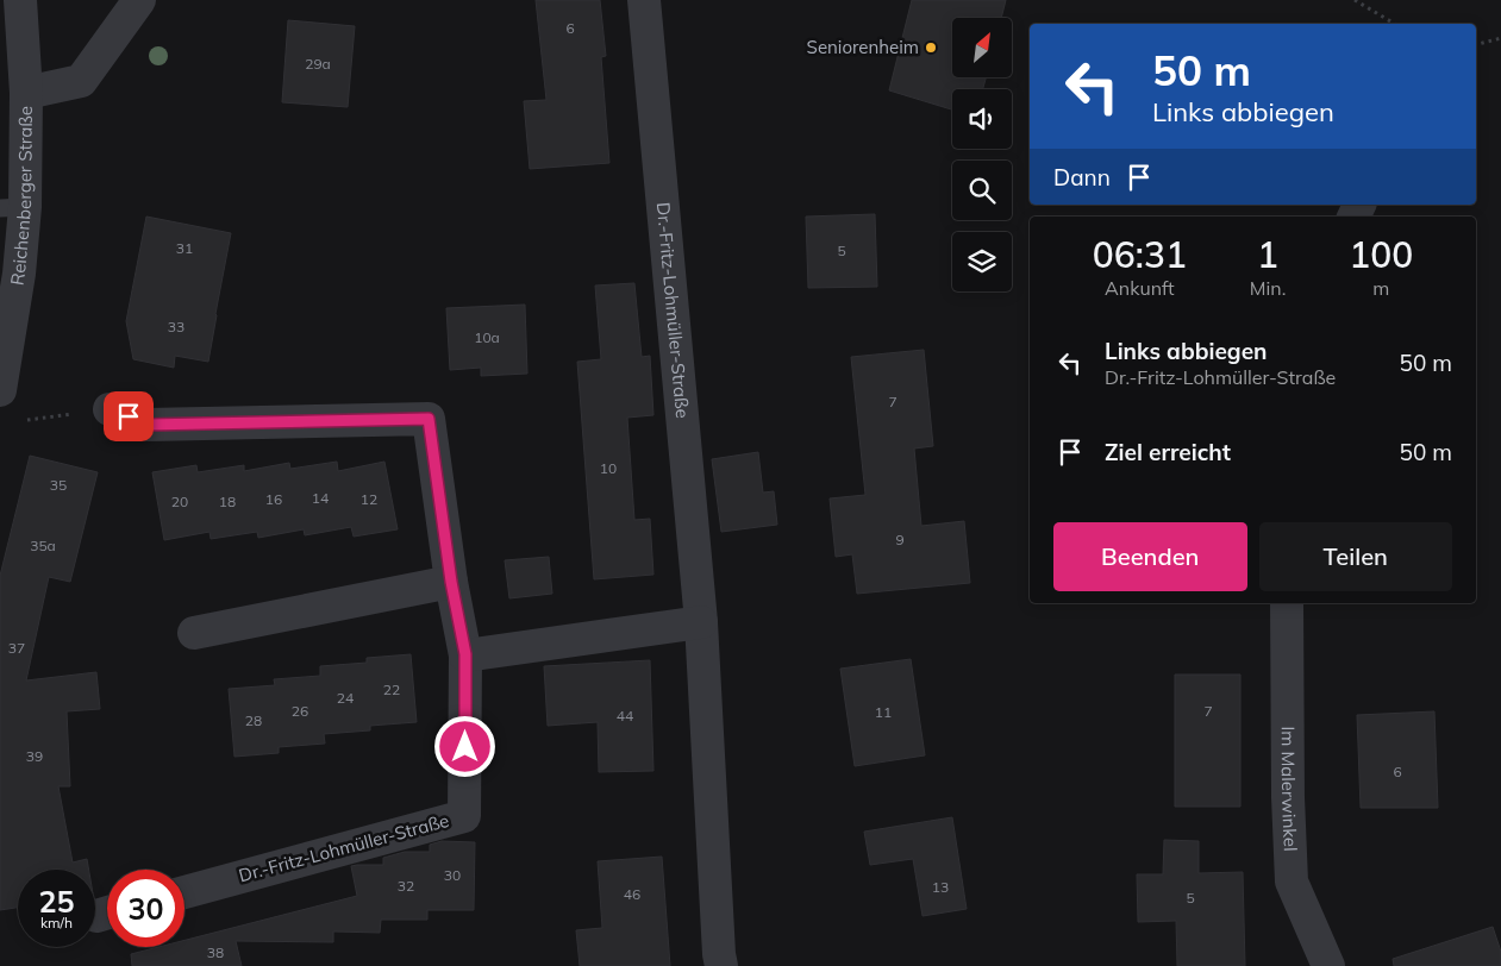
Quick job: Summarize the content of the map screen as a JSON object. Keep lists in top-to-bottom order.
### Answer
{
  "streets": {
    "street": ["Reichenberger Straße", "Dr.-Fritz-Lohmüller-Straße", "Im Malerwinkel"]
  },
  "places": ["Seniorenheim"],
  "house_numbers": [
    "6",
    "29a",
    "31",
    "5",
    "33",
    "10a",
    "7",
    "10",
    "35",
    "14",
    "16",
    "12",
    "20",
    "18",
    "9",
    "35a",
    "37",
    "22",
    "24",
    "26",
    "7",
    "11",
    "44",
    "28",
    "39",
    "6",
    "30",
    "32",
    "13",
    "46",
    "5",
    "38"
  ],
  "north": "top right",
  "page": {
    "turn": ["50 m", "Links abbiegen"],
    "then": "Dann",
    "eta": [
      "06:31",
      "Ankunft",
      "1",
      "Min.",
      "100",
      "m"
    ],
    "list": [
      {
        "name": "Links abbiegen",
        "note": "Dr.-Fritz-Lohmüller-Straße",
        "value": "50 m"
      },
      {
        "name": "Ziel erreicht",
        "value": "50 m"
      }
    ],
    "buttons": ["Beenden", "Teilen"],
    "speed": "25 km/h",
    "limit": "30"
  }
}
